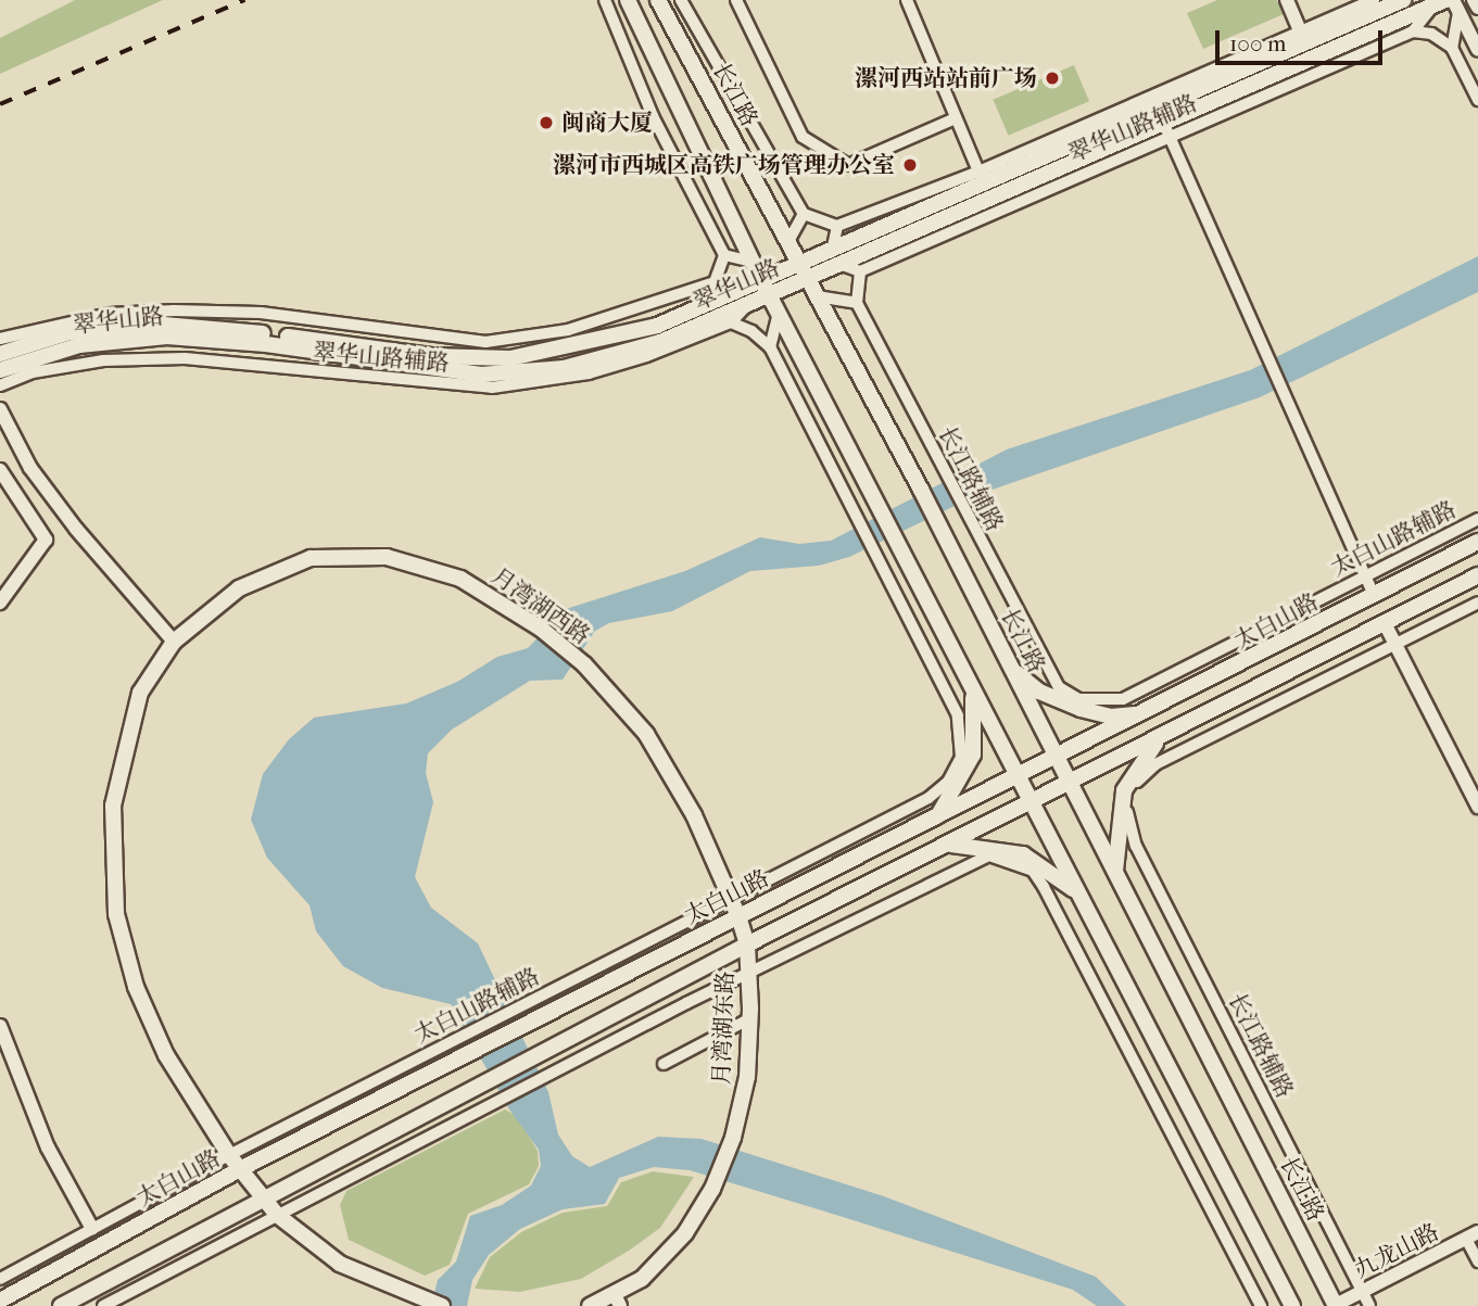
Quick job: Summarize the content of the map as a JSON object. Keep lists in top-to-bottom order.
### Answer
{
  "streets": {
    "main road": [
      "长江路",
      "翠华山路",
      "月湾湖西路",
      "太白山路",
      "月湾湖东路"
    ],
    "street": [
      "翠华山路辅路",
      "长江路辅路",
      "太白山路辅路",
      "九龙山路"
    ]
  },
  "crossings": [
    ["长江路", "翠华山路"],
    ["长江路", "太白山路"],
    ["长江路", "九龙山路"],
    ["翠华山路辅路", "翠华山路"],
    ["长江路辅路", "太白山路辅路"],
    ["长江路辅路", "九龙山路"],
    ["太白山路辅路", "月湾湖西路"],
    ["月湾湖西路", "太白山路"],
    ["月湾湖西路", "月湾湖东路"]
  ],
  "places": ["漯河西站站前广场", "闽商大厦", "漯河市西城区高铁广场管理办公室"],
  "scale_bar": "100 m"
}
